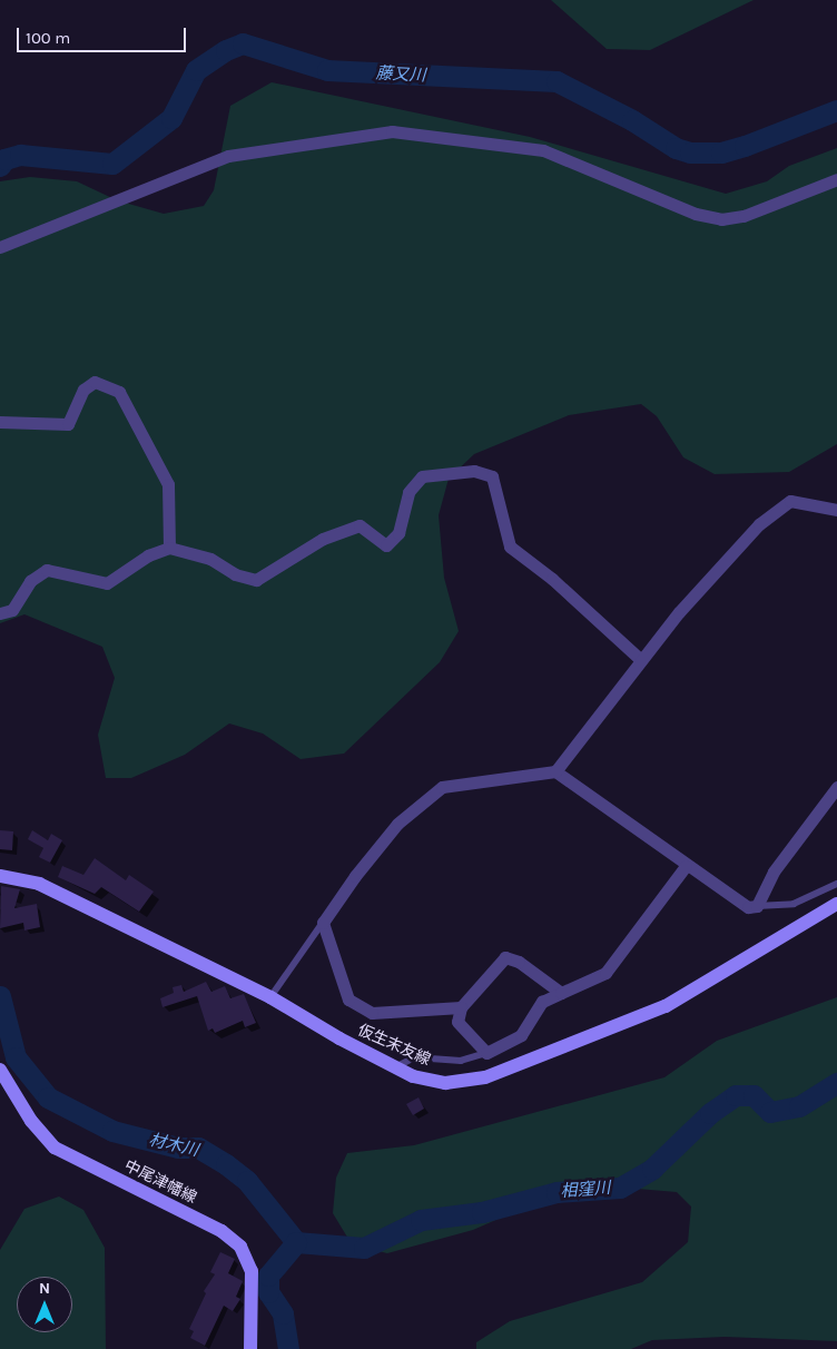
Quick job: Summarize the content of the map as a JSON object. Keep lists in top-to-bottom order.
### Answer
{
  "streets": {
    "main road": ["仮生末友線", "中尾津幡線"]
  },
  "water": ["藤又川", "材木川", "相窪川"],
  "scale_bar": "100 m",
  "north": "top"
}
